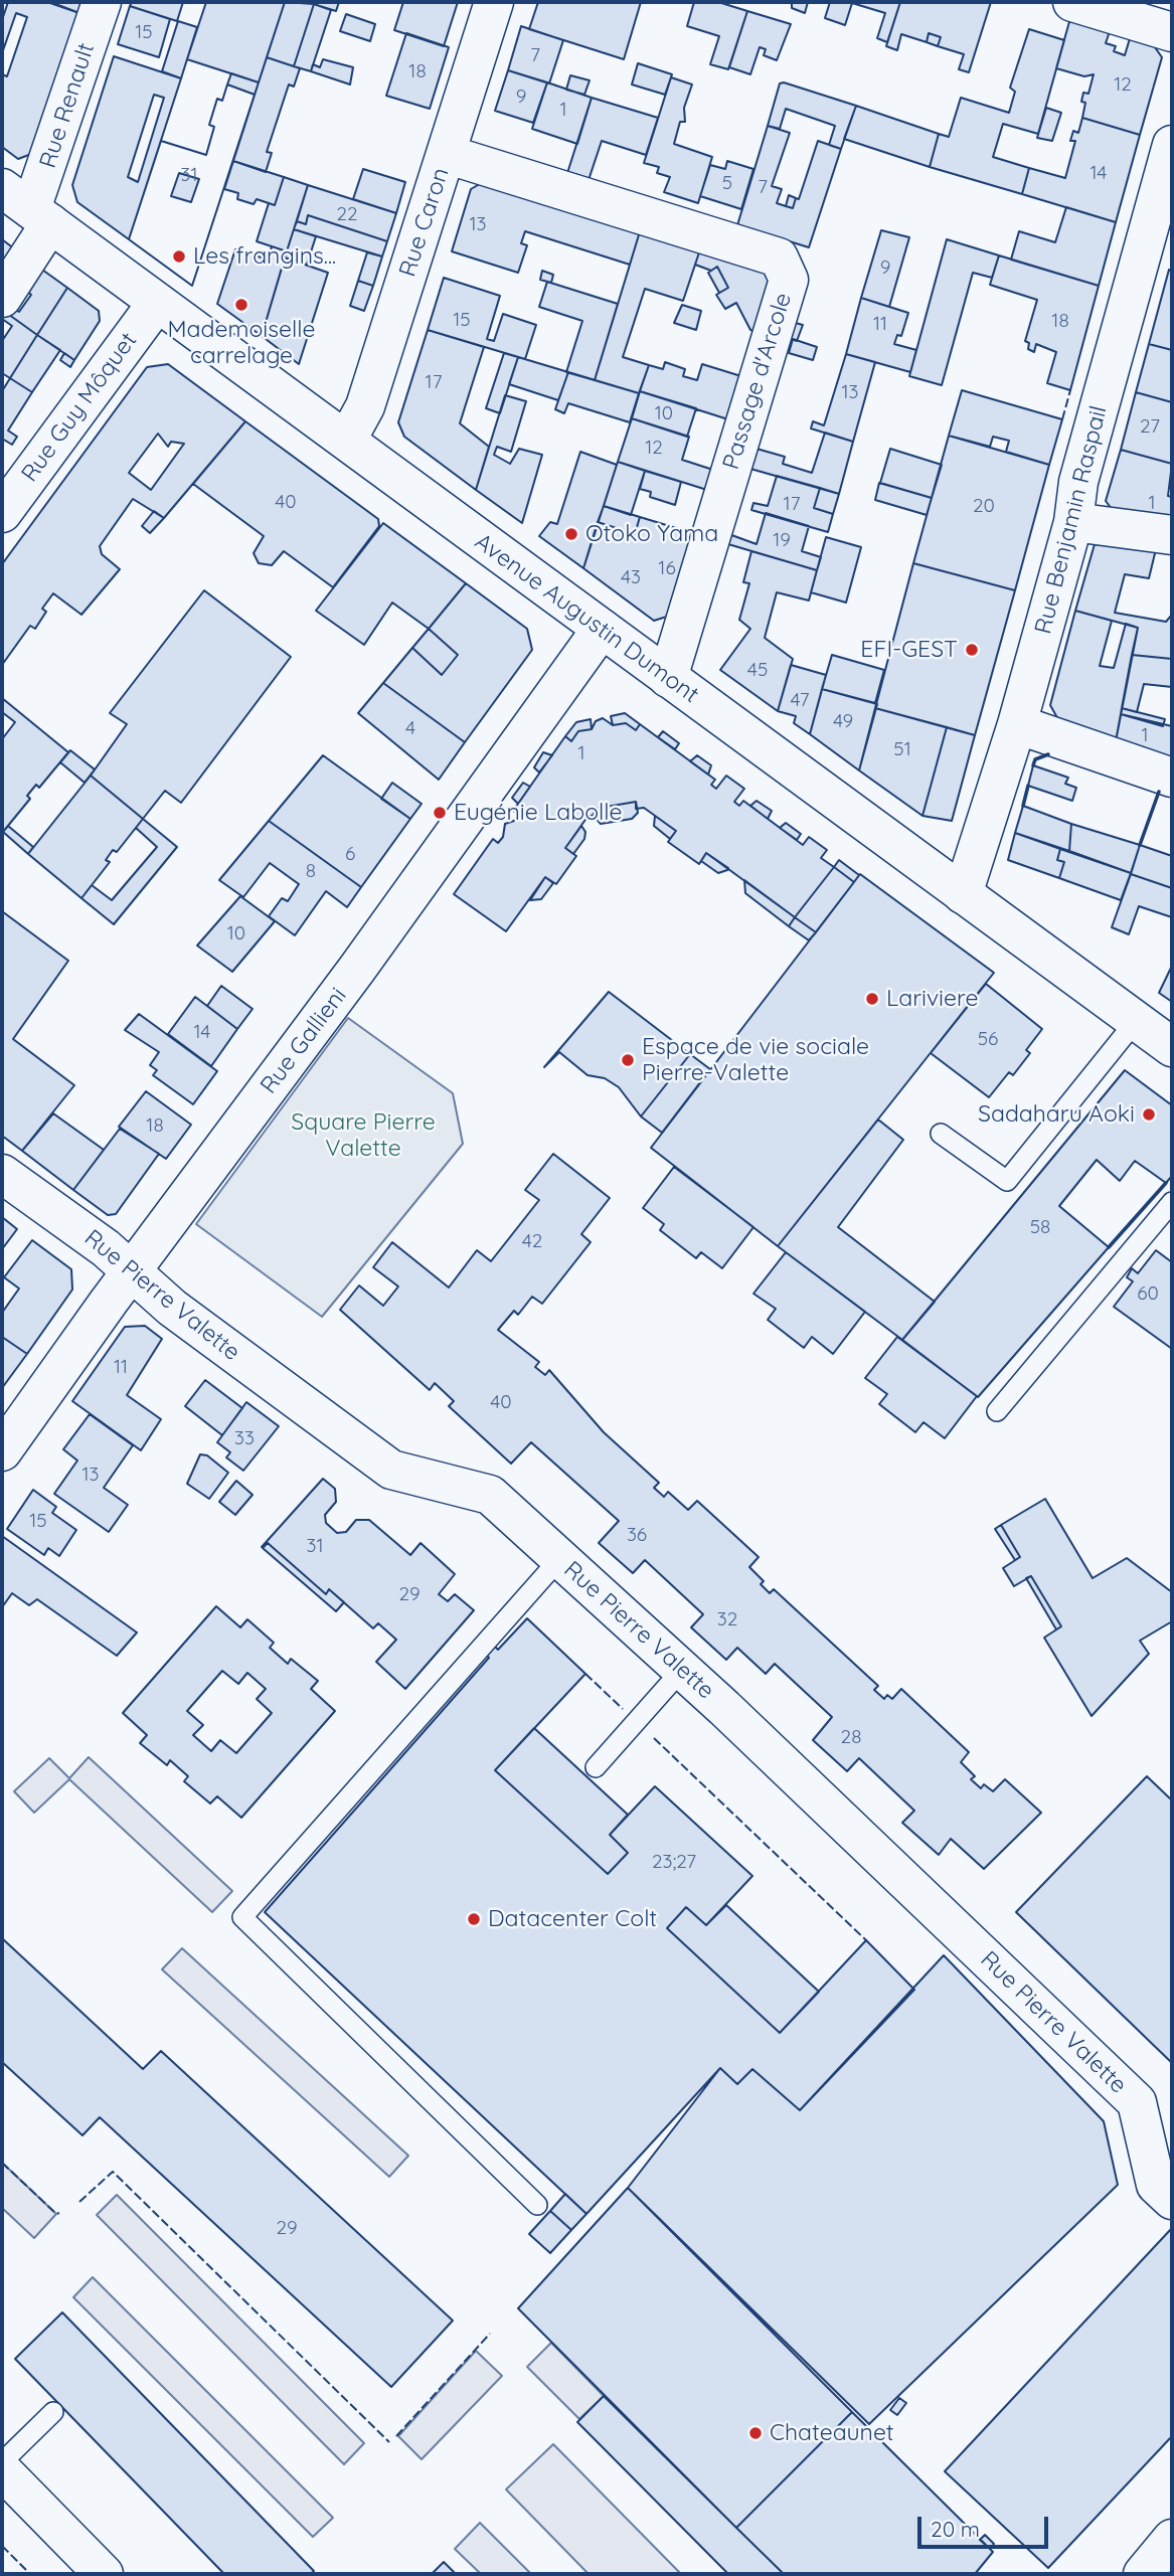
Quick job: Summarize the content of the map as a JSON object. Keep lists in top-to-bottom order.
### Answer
{
  "streets": {
    "street": [
      "Rue Renault",
      "Rue Caron",
      "Passage d'Arcole",
      "Rue Guy Môquet",
      "Rue Benjamin Raspail",
      "Avenue Augustin Dumont",
      "Rue Gallieni",
      "Rue Pierre Valette"
    ]
  },
  "crossings": [
    ["Rue Renault", "Avenue Augustin Dumont"],
    ["Rue Caron", "Passage d'Arcole"],
    ["Rue Caron", "Avenue Augustin Dumont"],
    ["Passage d'Arcole", "Avenue Augustin Dumont"],
    ["Rue Guy Môquet", "Avenue Augustin Dumont"],
    ["Rue Benjamin Raspail", "Avenue Augustin Dumont"],
    ["Avenue Augustin Dumont", "Rue Gallieni"],
    ["Rue Gallieni", "Rue Pierre Valette"]
  ],
  "parks": ["Square Pierre Valette"],
  "places": [
    "Les frangins...",
    "Mademoiselle carrelage",
    "Otoko Yama",
    "EFI-GEST",
    "Eugénie Labolle",
    "Lariviere",
    "Espace de vie sociale Pierre-Valette",
    "Sadaharu Aoki",
    "Datacenter Colt",
    "Chateaunet"
  ],
  "house_numbers": [
    "15",
    "7",
    "18",
    "12",
    "9",
    "1",
    "14",
    "31",
    "5",
    "7",
    "22",
    "13",
    "9",
    "15",
    "18",
    "11",
    "17",
    "13",
    "10",
    "27",
    "12",
    "40",
    "1",
    "17",
    "20",
    "19",
    "16",
    "43",
    "45",
    "47",
    "49",
    "4",
    "1",
    "51",
    "1",
    "6",
    "8",
    "10",
    "14",
    "56",
    "18",
    "58",
    "42",
    "60",
    "11",
    "40",
    "33",
    "13",
    "15",
    "36",
    "31",
    "29",
    "32",
    "28",
    "23;27",
    "29"
  ],
  "scale_bar": "20 m"
}
